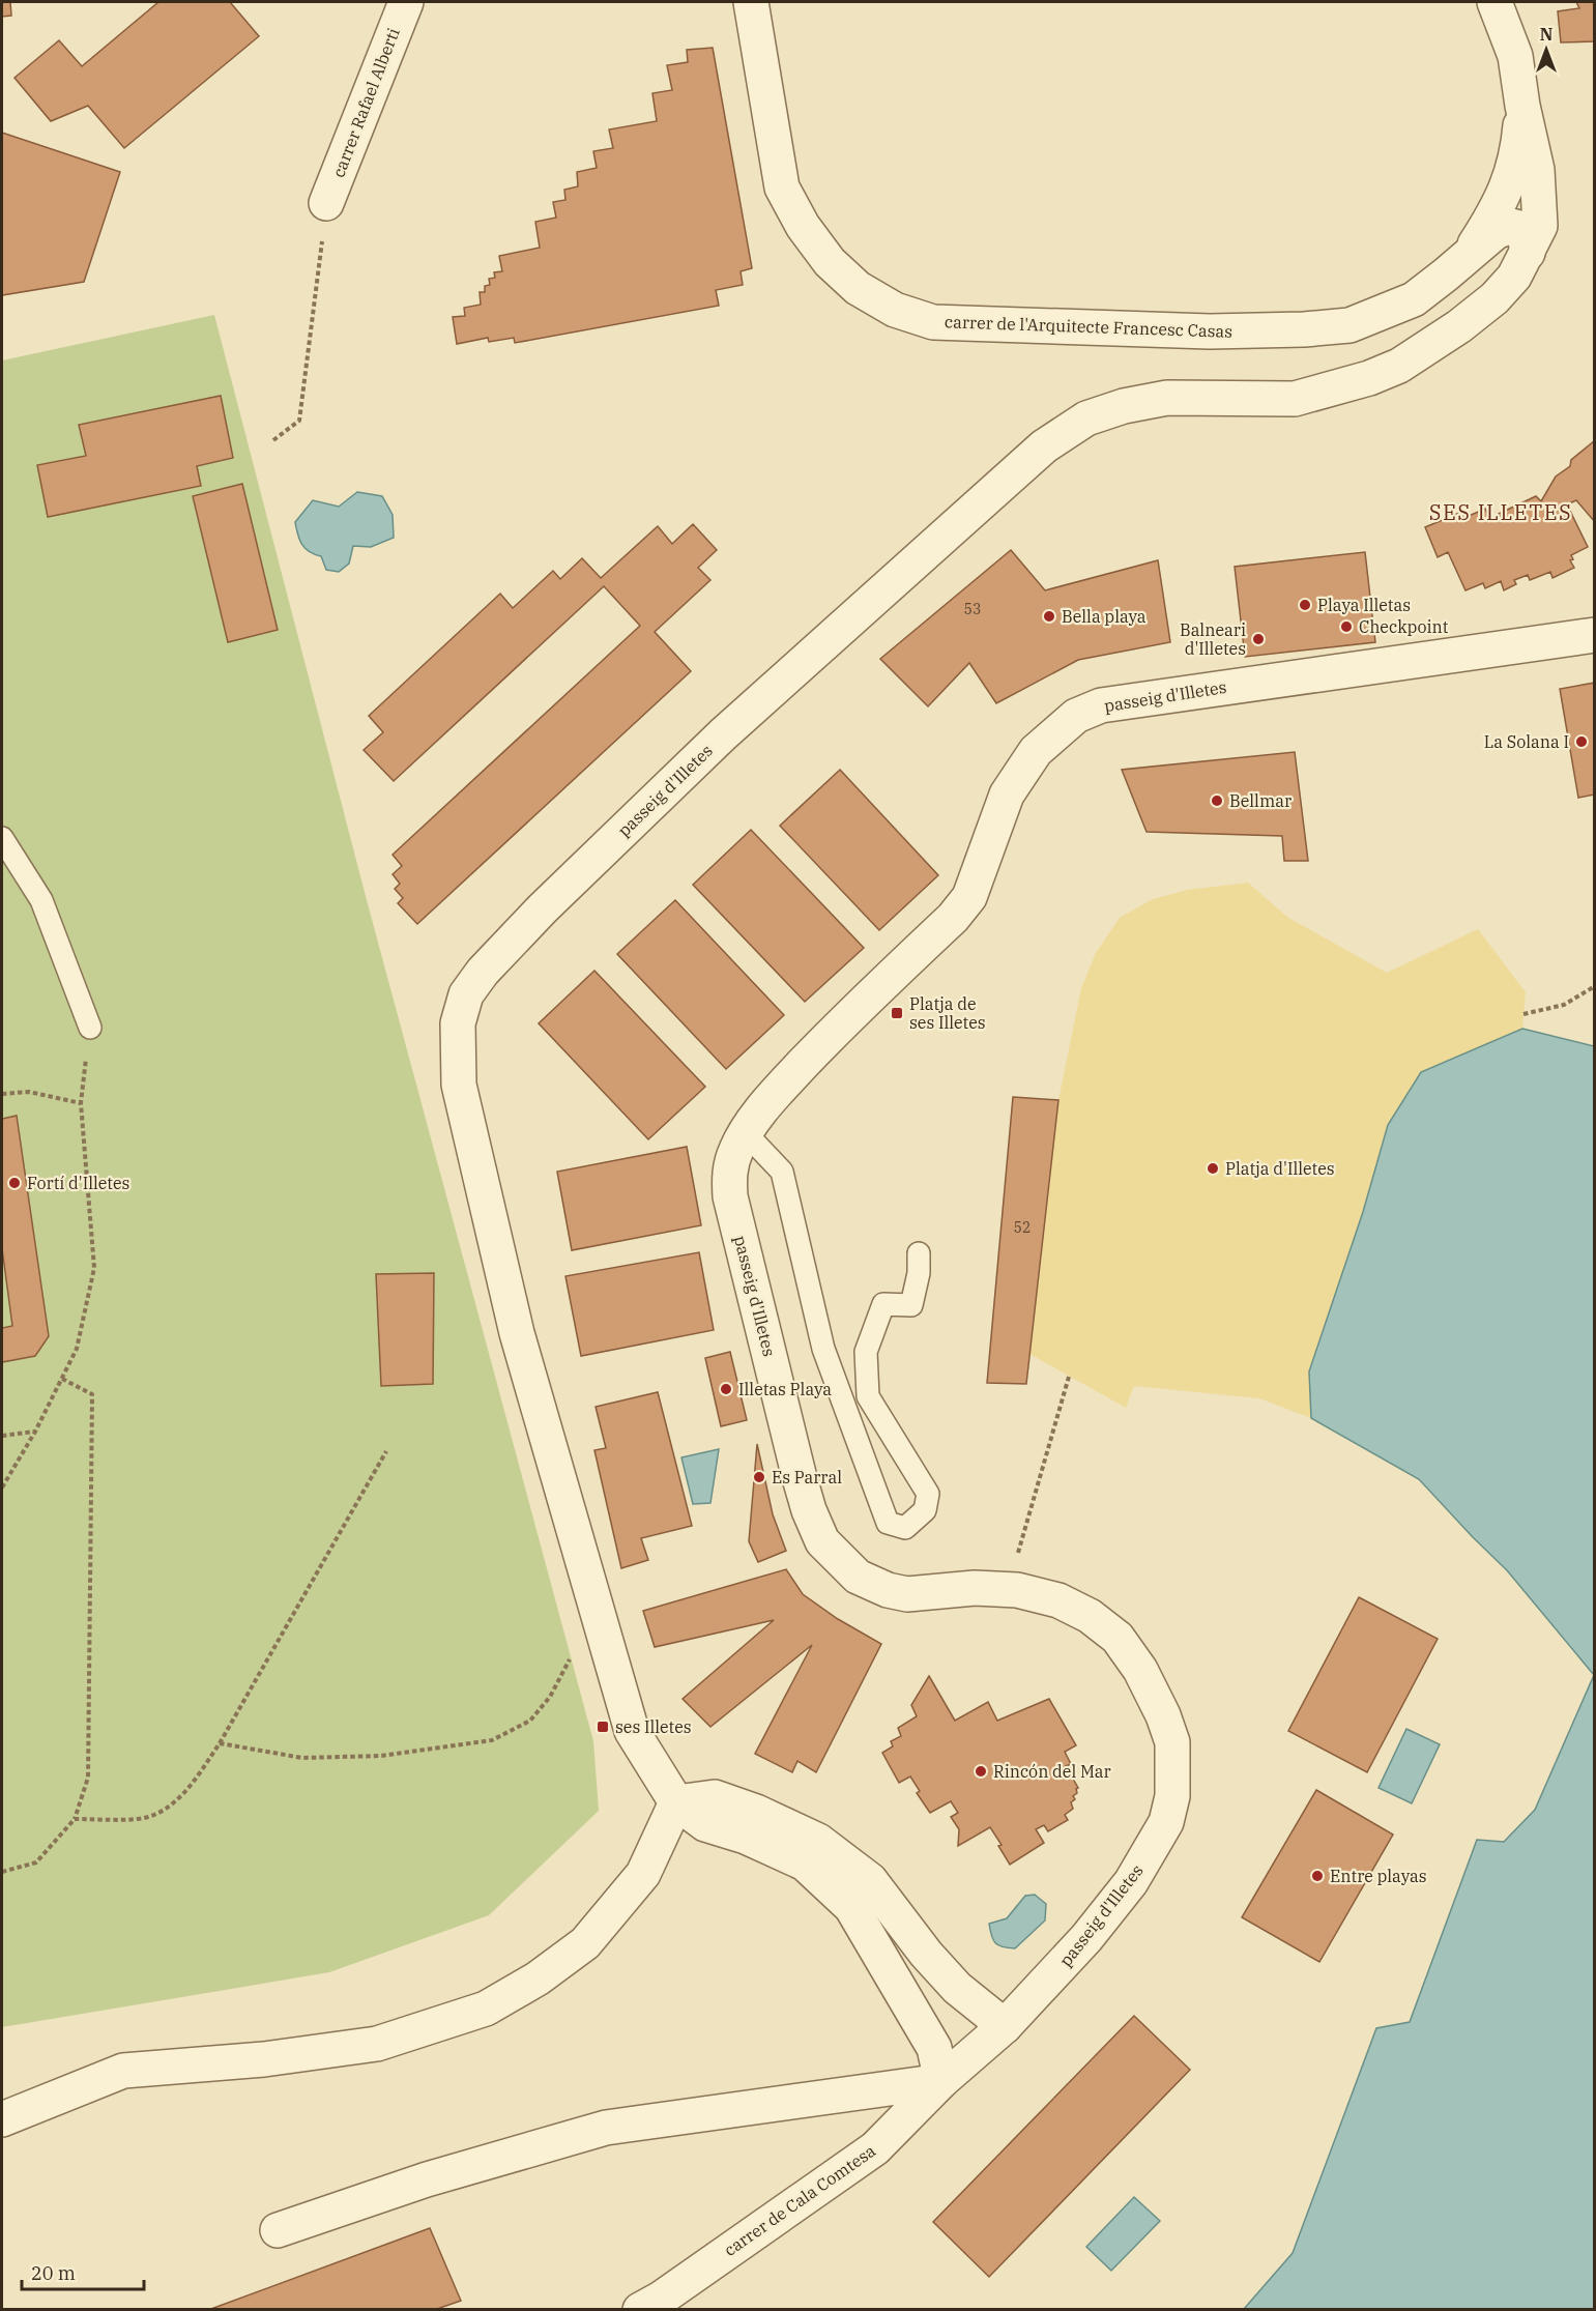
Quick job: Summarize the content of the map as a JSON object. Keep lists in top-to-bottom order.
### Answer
{
  "streets": {
    "street": [
      "carrer Rafael Alberti",
      "carrer de l'Arquitecte Francesc Casas",
      "passeig d'Illetes",
      "carrer de Cala Comtesa"
    ]
  },
  "crossings": [
    ["carrer de l'Arquitecte Francesc Casas", "passeig d'Illetes"],
    ["passeig d'Illetes", "carrer de Cala Comtesa"]
  ],
  "districts": ["SES ILLETES"],
  "places": {
    "other": [
      "Playa Illetas",
      "Bella playa",
      "Checkpoint",
      "Balneari d'Illetes",
      "La Solana I",
      "Bellmar",
      "Platja d'Illetes",
      "Fortí d'Illetes",
      "Illetas Playa",
      "Es Parral",
      "Rincón del Mar",
      "Entre playas"
    ],
    "transit": ["Platja de ses Illetes", "ses Illetes"]
  },
  "house_numbers": ["53", "52"],
  "scale_bar": "20 m",
  "north": "top"
}
